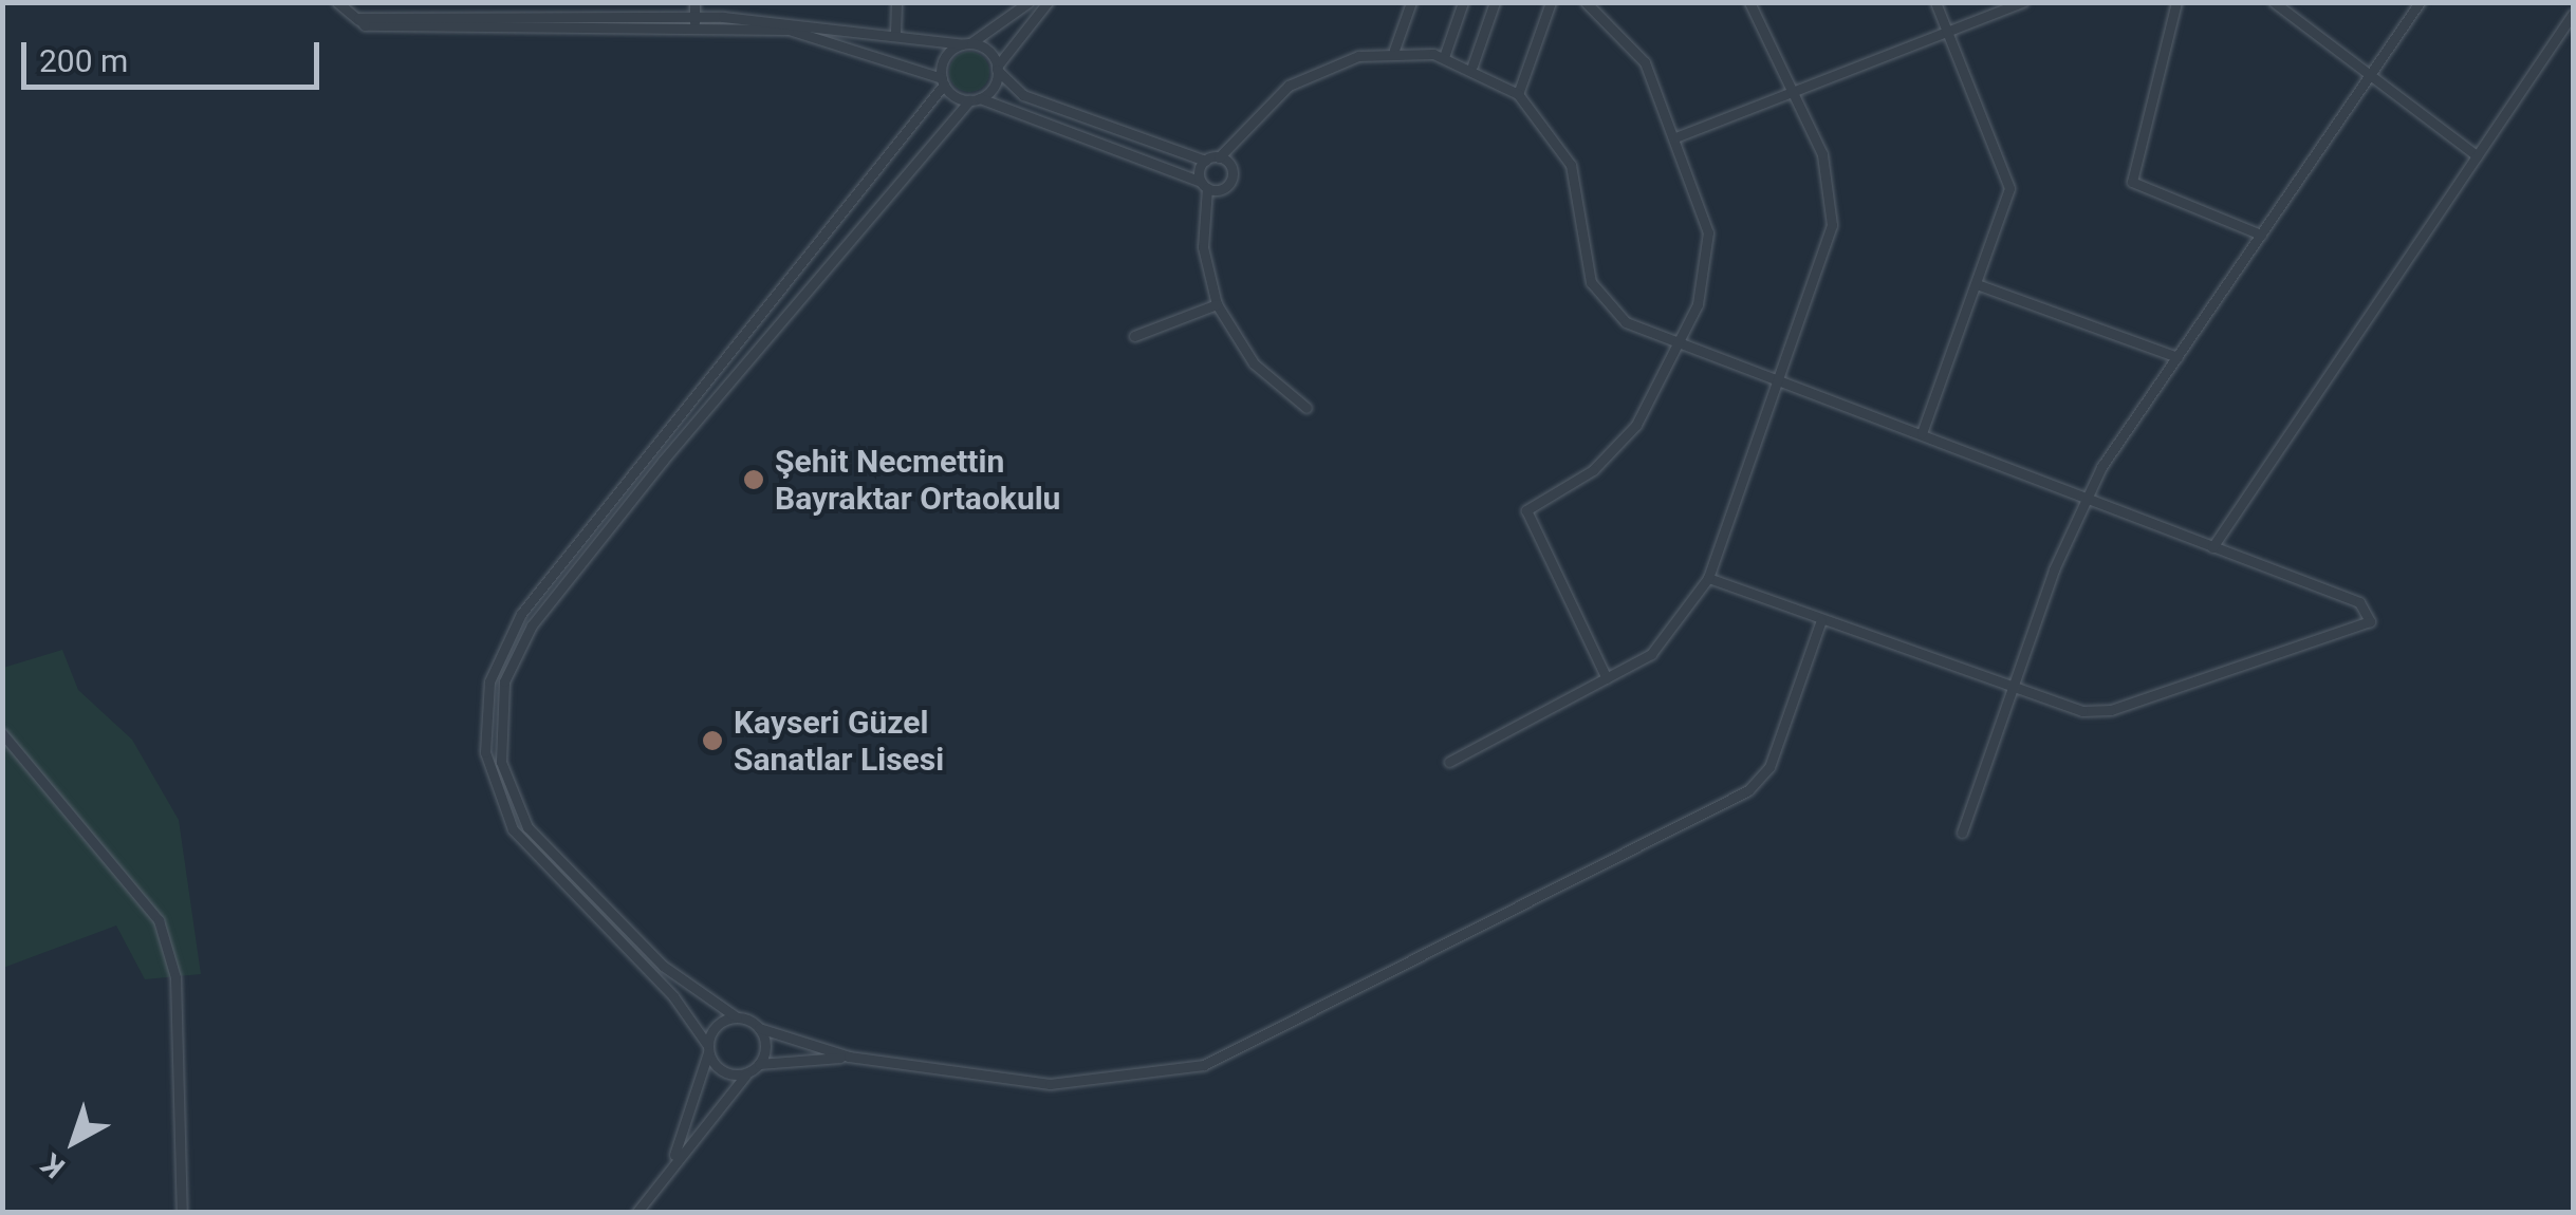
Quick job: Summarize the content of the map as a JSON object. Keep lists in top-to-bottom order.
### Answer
{
  "places": ["Şehit Necmettin Bayraktar Ortaokulu", "Kayseri Güzel Sanatlar Lisesi"],
  "scale_bar": "200 m",
  "north": "bottom left"
}
